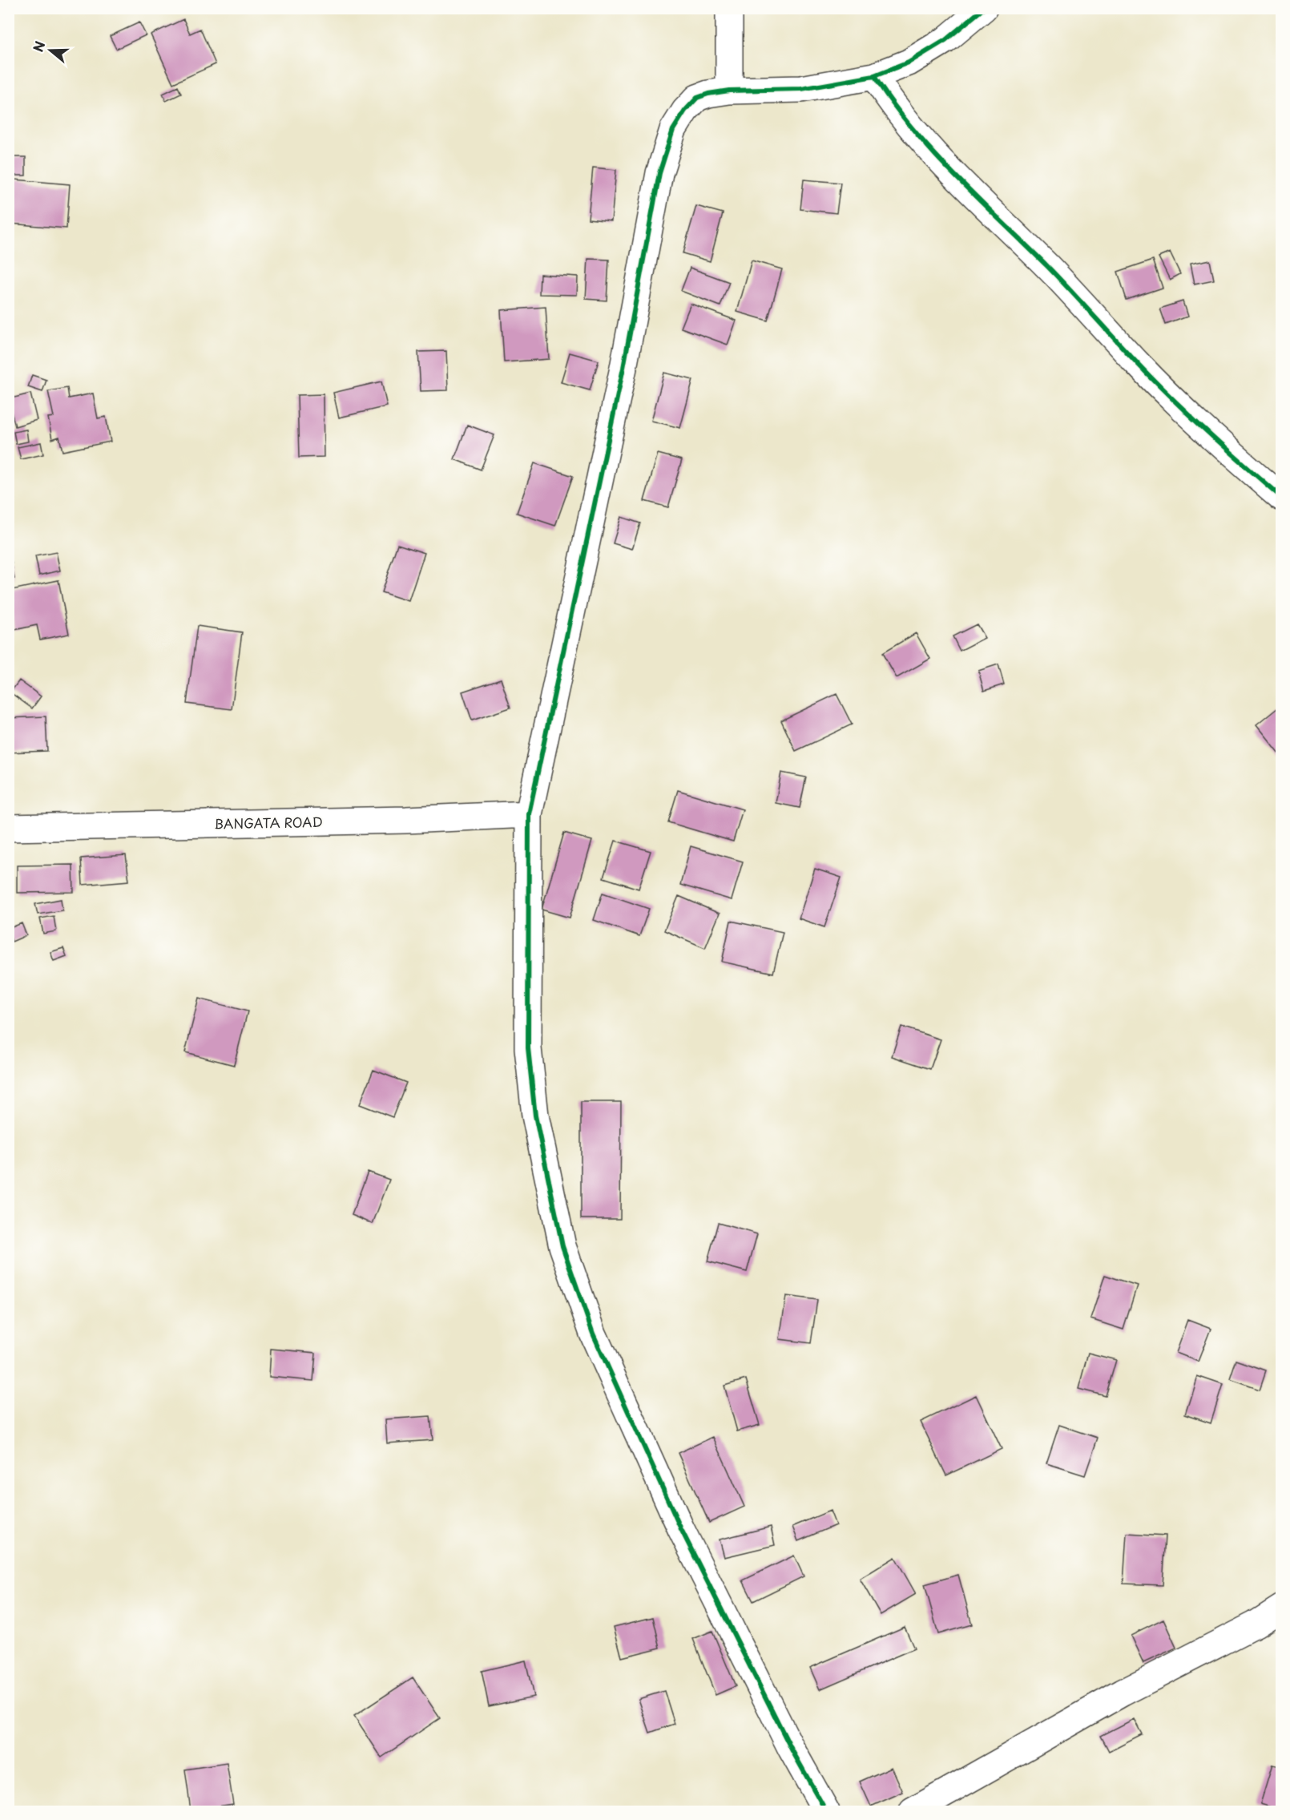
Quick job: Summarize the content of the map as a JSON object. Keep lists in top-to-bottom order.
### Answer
{
  "streets": {
    "street": ["BANGATA ROAD"]
  },
  "north": "left"
}
